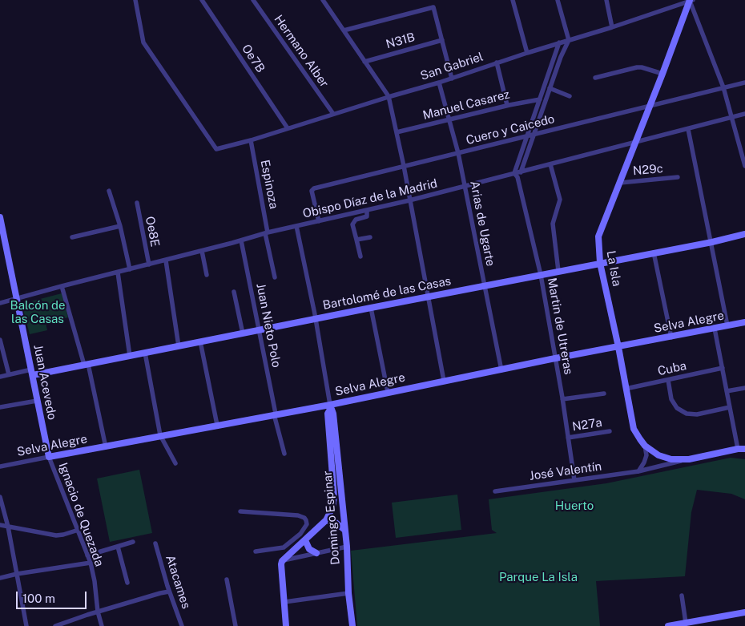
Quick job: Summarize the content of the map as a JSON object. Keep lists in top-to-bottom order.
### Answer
{
  "streets": {
    "street": [
      "N31B",
      "Hermano Alber",
      "Oe7B",
      "San Gabriel",
      "Manuel Casarez",
      "Cuero y Caicedo",
      "N29c",
      "Espinoza",
      "Obispo Díaz de la Madrid",
      "Arias de Ugarte",
      "Oe8E",
      "La Isla",
      "Bartolomé de las Casas",
      "Selva Alegre",
      "Juan Nieto Polo",
      "Martin de Utreras",
      "Cuba",
      "Juan Acevedo",
      "N27a",
      "José Valentín",
      "Ignacio de Quezada",
      "Domingo Espinar",
      "Atacames"
    ]
  },
  "crossings": [
    ["Hermano Alber", "San Gabriel"],
    ["Oe7B", "San Gabriel"],
    ["San Gabriel", "Espinoza"],
    ["San Gabriel", "Arias de Ugarte"],
    ["San Gabriel", "La Isla"],
    ["Manuel Casarez", "Arias de Ugarte"],
    ["Cuero y Caicedo", "Obispo Díaz de la Madrid"],
    ["Cuero y Caicedo", "Arias de Ugarte"],
    ["Cuero y Caicedo", "La Isla"],
    ["N29c", "La Isla"],
    ["Espinoza", "Obispo Díaz de la Madrid"],
    ["Obispo Díaz de la Madrid", "Arias de Ugarte"],
    ["Obispo Díaz de la Madrid", "Oe8E"],
    ["Obispo Díaz de la Madrid", "Juan Nieto Polo"],
    ["Obispo Díaz de la Madrid", "Martin de Utreras"],
    ["Obispo Díaz de la Madrid", "Juan Acevedo"],
    ["Obispo Díaz de la Madrid", "Domingo Espinar"],
    ["Arias de Ugarte", "Bartolomé de las Casas"],
    ["Arias de Ugarte", "Selva Alegre"],
    ["La Isla", "Bartolomé de las Casas"],
    ["La Isla", "Selva Alegre"],
    ["La Isla", "Cuba"],
    ["La Isla", "José Valentín"],
    ["Bartolomé de las Casas", "Juan Nieto Polo"],
    ["Bartolomé de las Casas", "Martin de Utreras"],
    ["Bartolomé de las Casas", "Juan Acevedo"],
    ["Bartolomé de las Casas", "Domingo Espinar"],
    ["Selva Alegre", "Juan Nieto Polo"],
    ["Selva Alegre", "Martin de Utreras"],
    ["Selva Alegre", "Juan Acevedo"],
    ["Selva Alegre", "Ignacio de Quezada"],
    ["Selva Alegre", "Domingo Espinar"],
    ["Martin de Utreras", "N27a"],
    ["Martin de Utreras", "José Valentín"],
    ["Juan Acevedo", "Ignacio de Quezada"]
  ],
  "parks": ["Balcón de las Casas", "Huerto", "Parque La Isla"],
  "scale_bar": "100 m"
}
